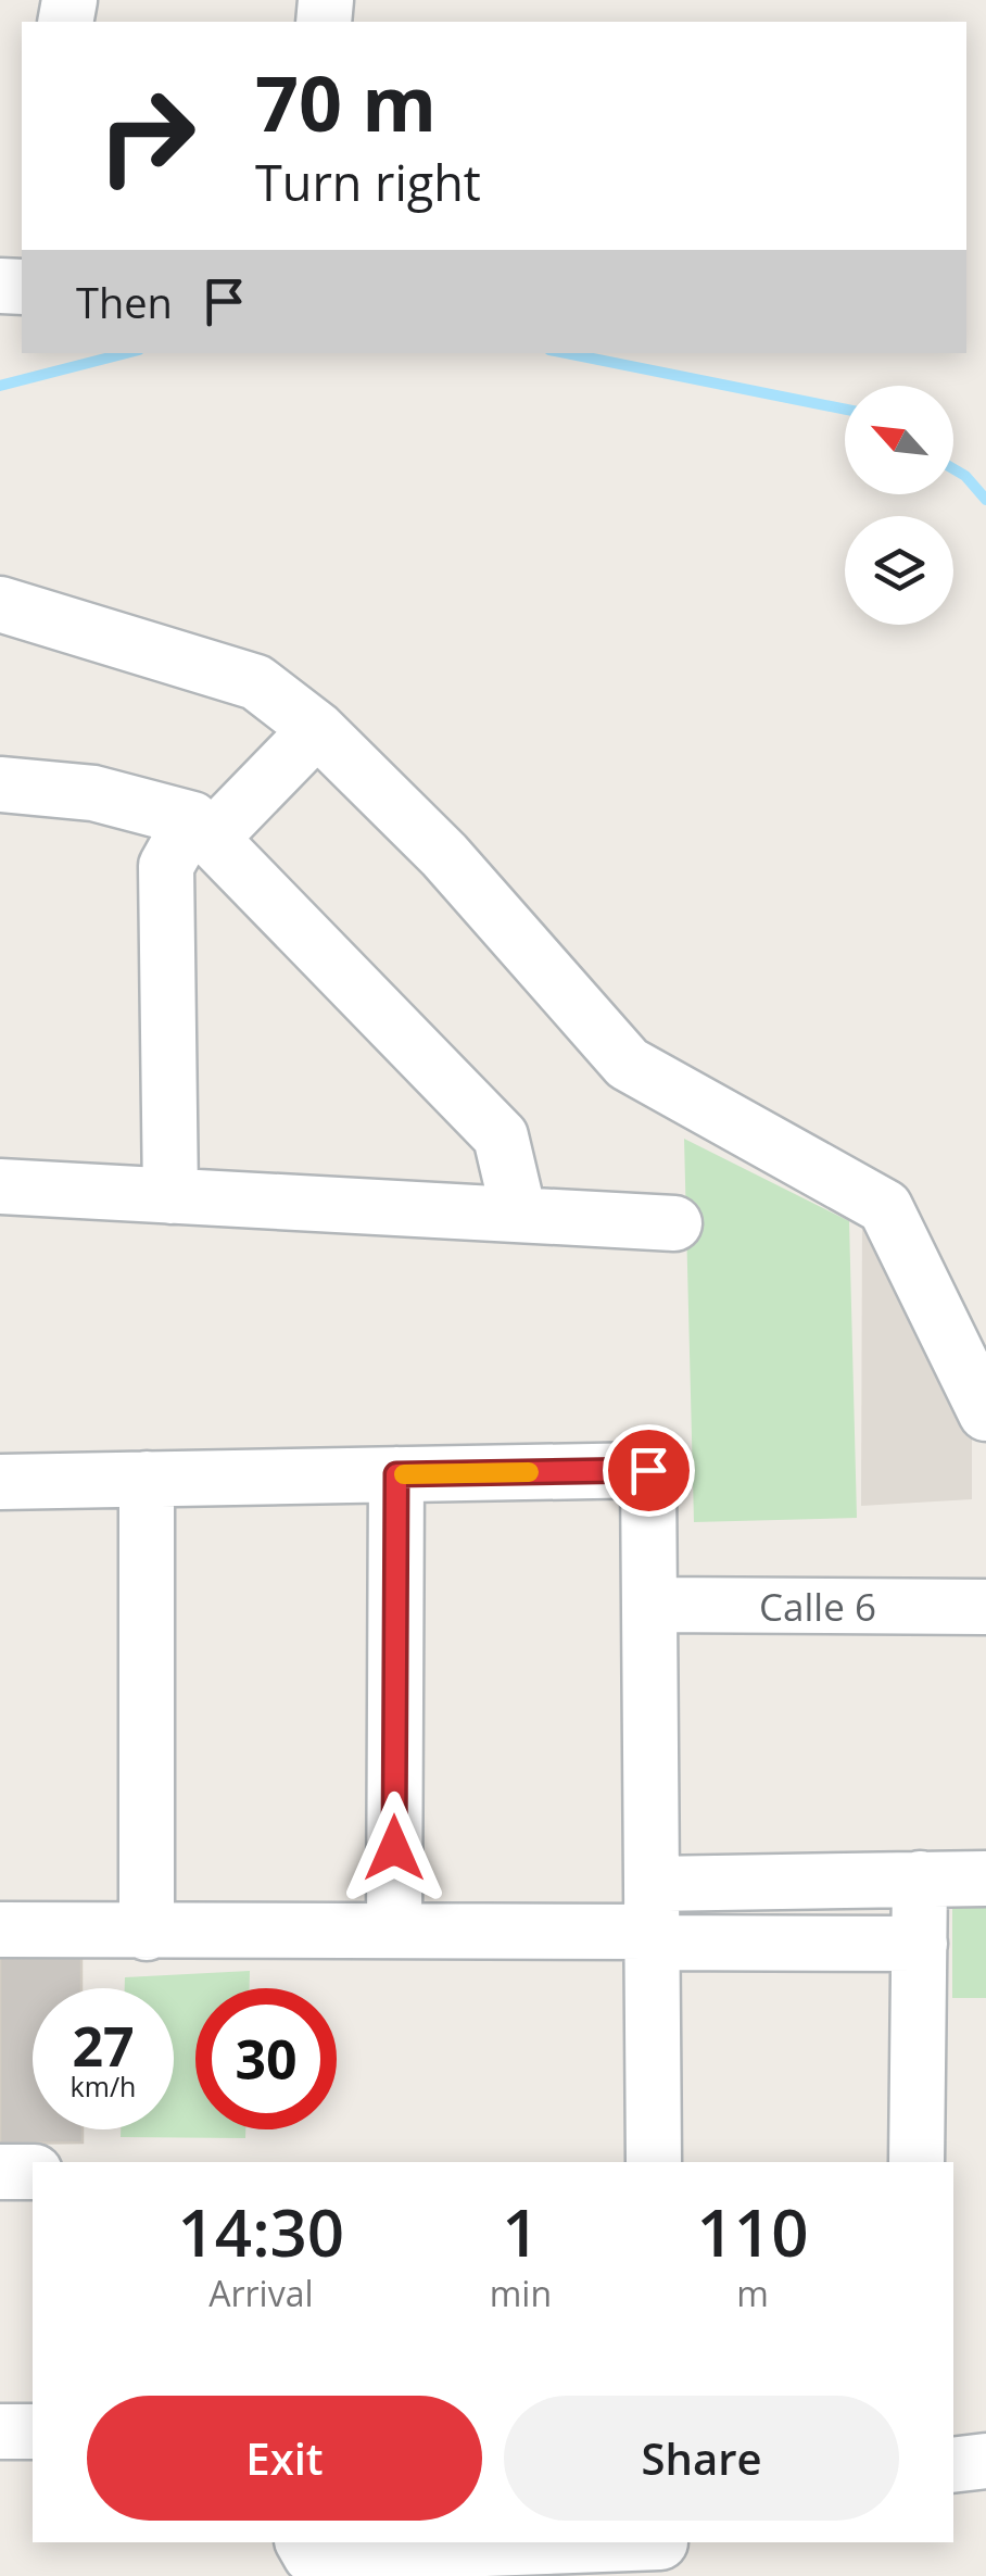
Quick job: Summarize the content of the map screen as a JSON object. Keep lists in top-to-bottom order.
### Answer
{
  "streets": {
    "street": ["Calle 6"]
  },
  "north": "top left",
  "page": {
    "turn": ["70 m", "Turn right"],
    "then": "Then",
    "speed": "27 km/h",
    "limit": "30",
    "eta": [
      "14:30",
      "Arrival",
      "1",
      "min",
      "110",
      "m"
    ],
    "buttons": ["Exit", "Share"]
  }
}
